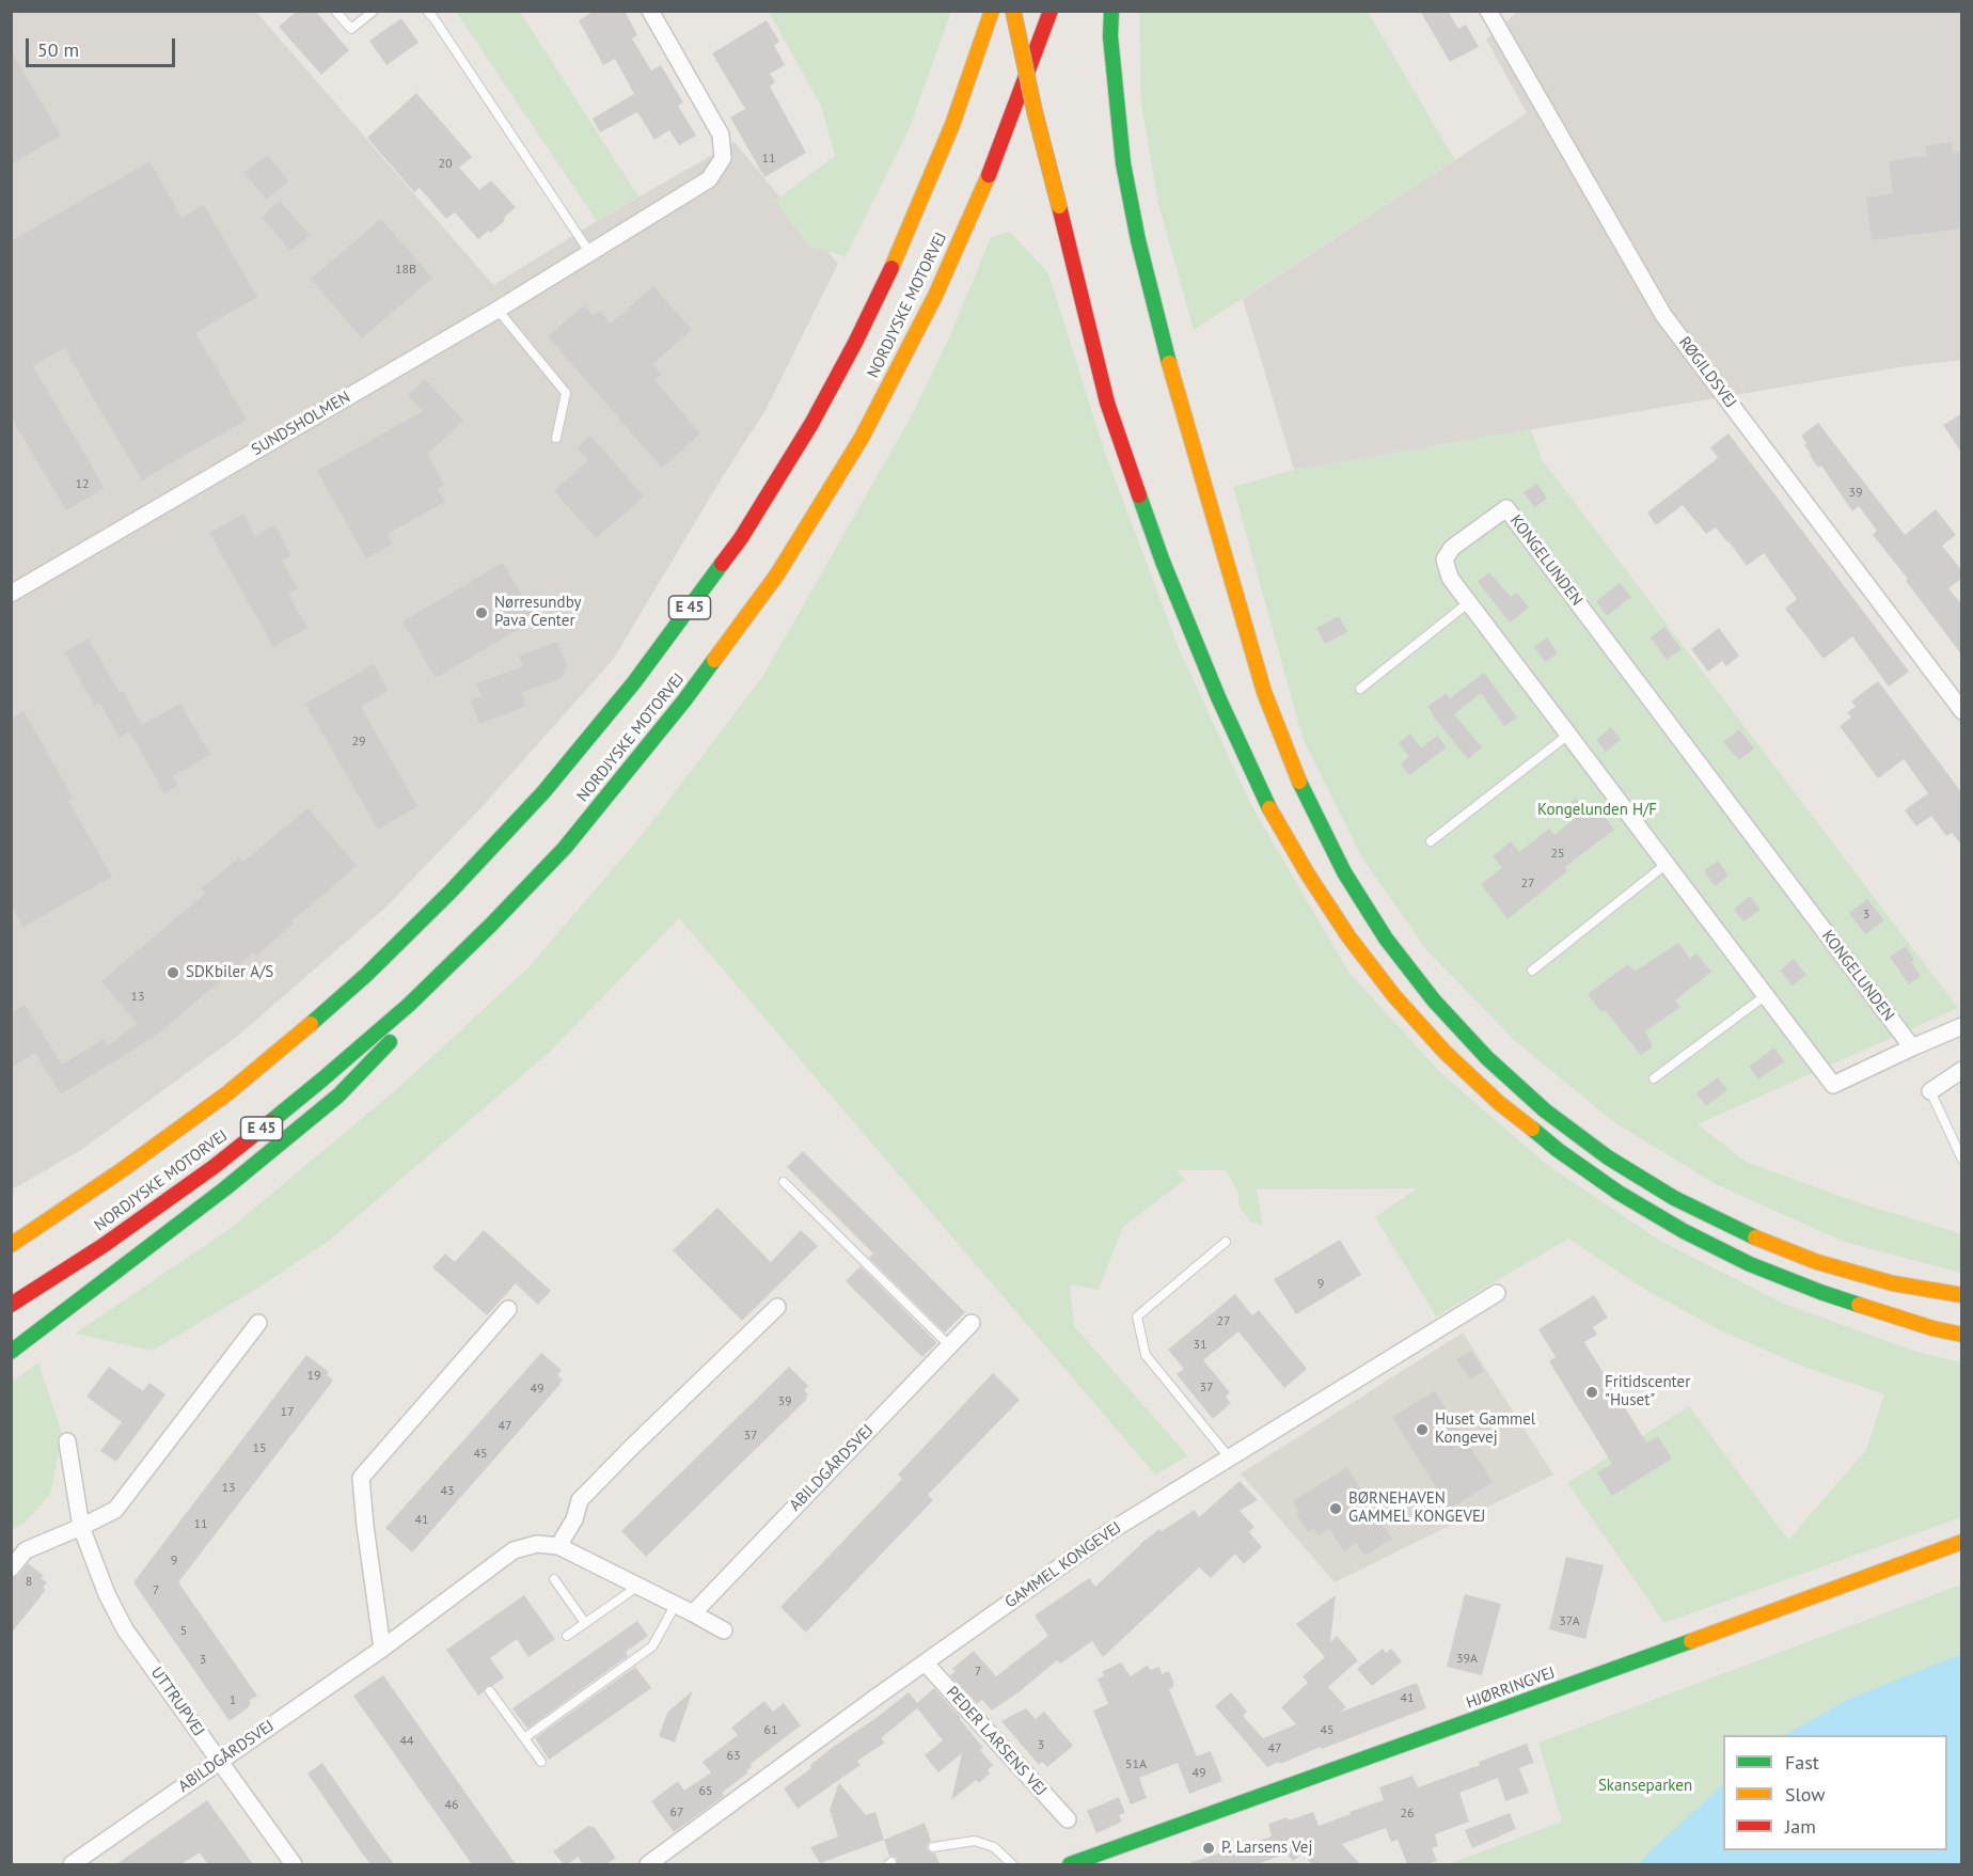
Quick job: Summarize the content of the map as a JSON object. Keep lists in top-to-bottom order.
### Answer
{
  "streets": {
    "main road": ["NORDJYSKE MOTORVEJ", "E 45", "HJØRRINGVEJ"],
    "street": [
      "RØGILDSVEJ",
      "SUNDSHOLMEN",
      "KONGELUNDEN",
      "ABILDGÅRDSVEJ",
      "GAMMEL KONGEVEJ",
      "UTTRUPVEJ",
      "PEDER LARSENS VEJ"
    ]
  },
  "crossings": [
    ["ABILDGÅRDSVEJ", "UTTRUPVEJ"],
    ["GAMMEL KONGEVEJ", "PEDER LARSENS VEJ"]
  ],
  "parks": ["Kongelunden H/F", "Skanseparken"],
  "places": [
    "Nørresundby Pava Center",
    "SDKbiler A/S",
    "Fritidscenter \"Huset\"",
    "Huset Gammel Kongevej",
    "BØRNEHAVEN GAMMEL KONGEVEJ",
    "P. Larsens Vej"
  ],
  "house_numbers": [
    "11",
    "20",
    "18B",
    "12",
    "39",
    "29",
    "25",
    "27",
    "3",
    "13",
    "9",
    "27",
    "31",
    "19",
    "37",
    "49",
    "39",
    "17",
    "47",
    "37",
    "15",
    "45",
    "13",
    "43",
    "41",
    "11",
    "9",
    "8",
    "7",
    "37A",
    "5",
    "39A",
    "3",
    "7",
    "41",
    "1",
    "61",
    "45",
    "44",
    "3",
    "47",
    "63",
    "51A",
    "49",
    "65",
    "46",
    "67",
    "26"
  ],
  "legend": ["Fast", "Slow", "Jam"],
  "scale_bar": "50 m"
}
